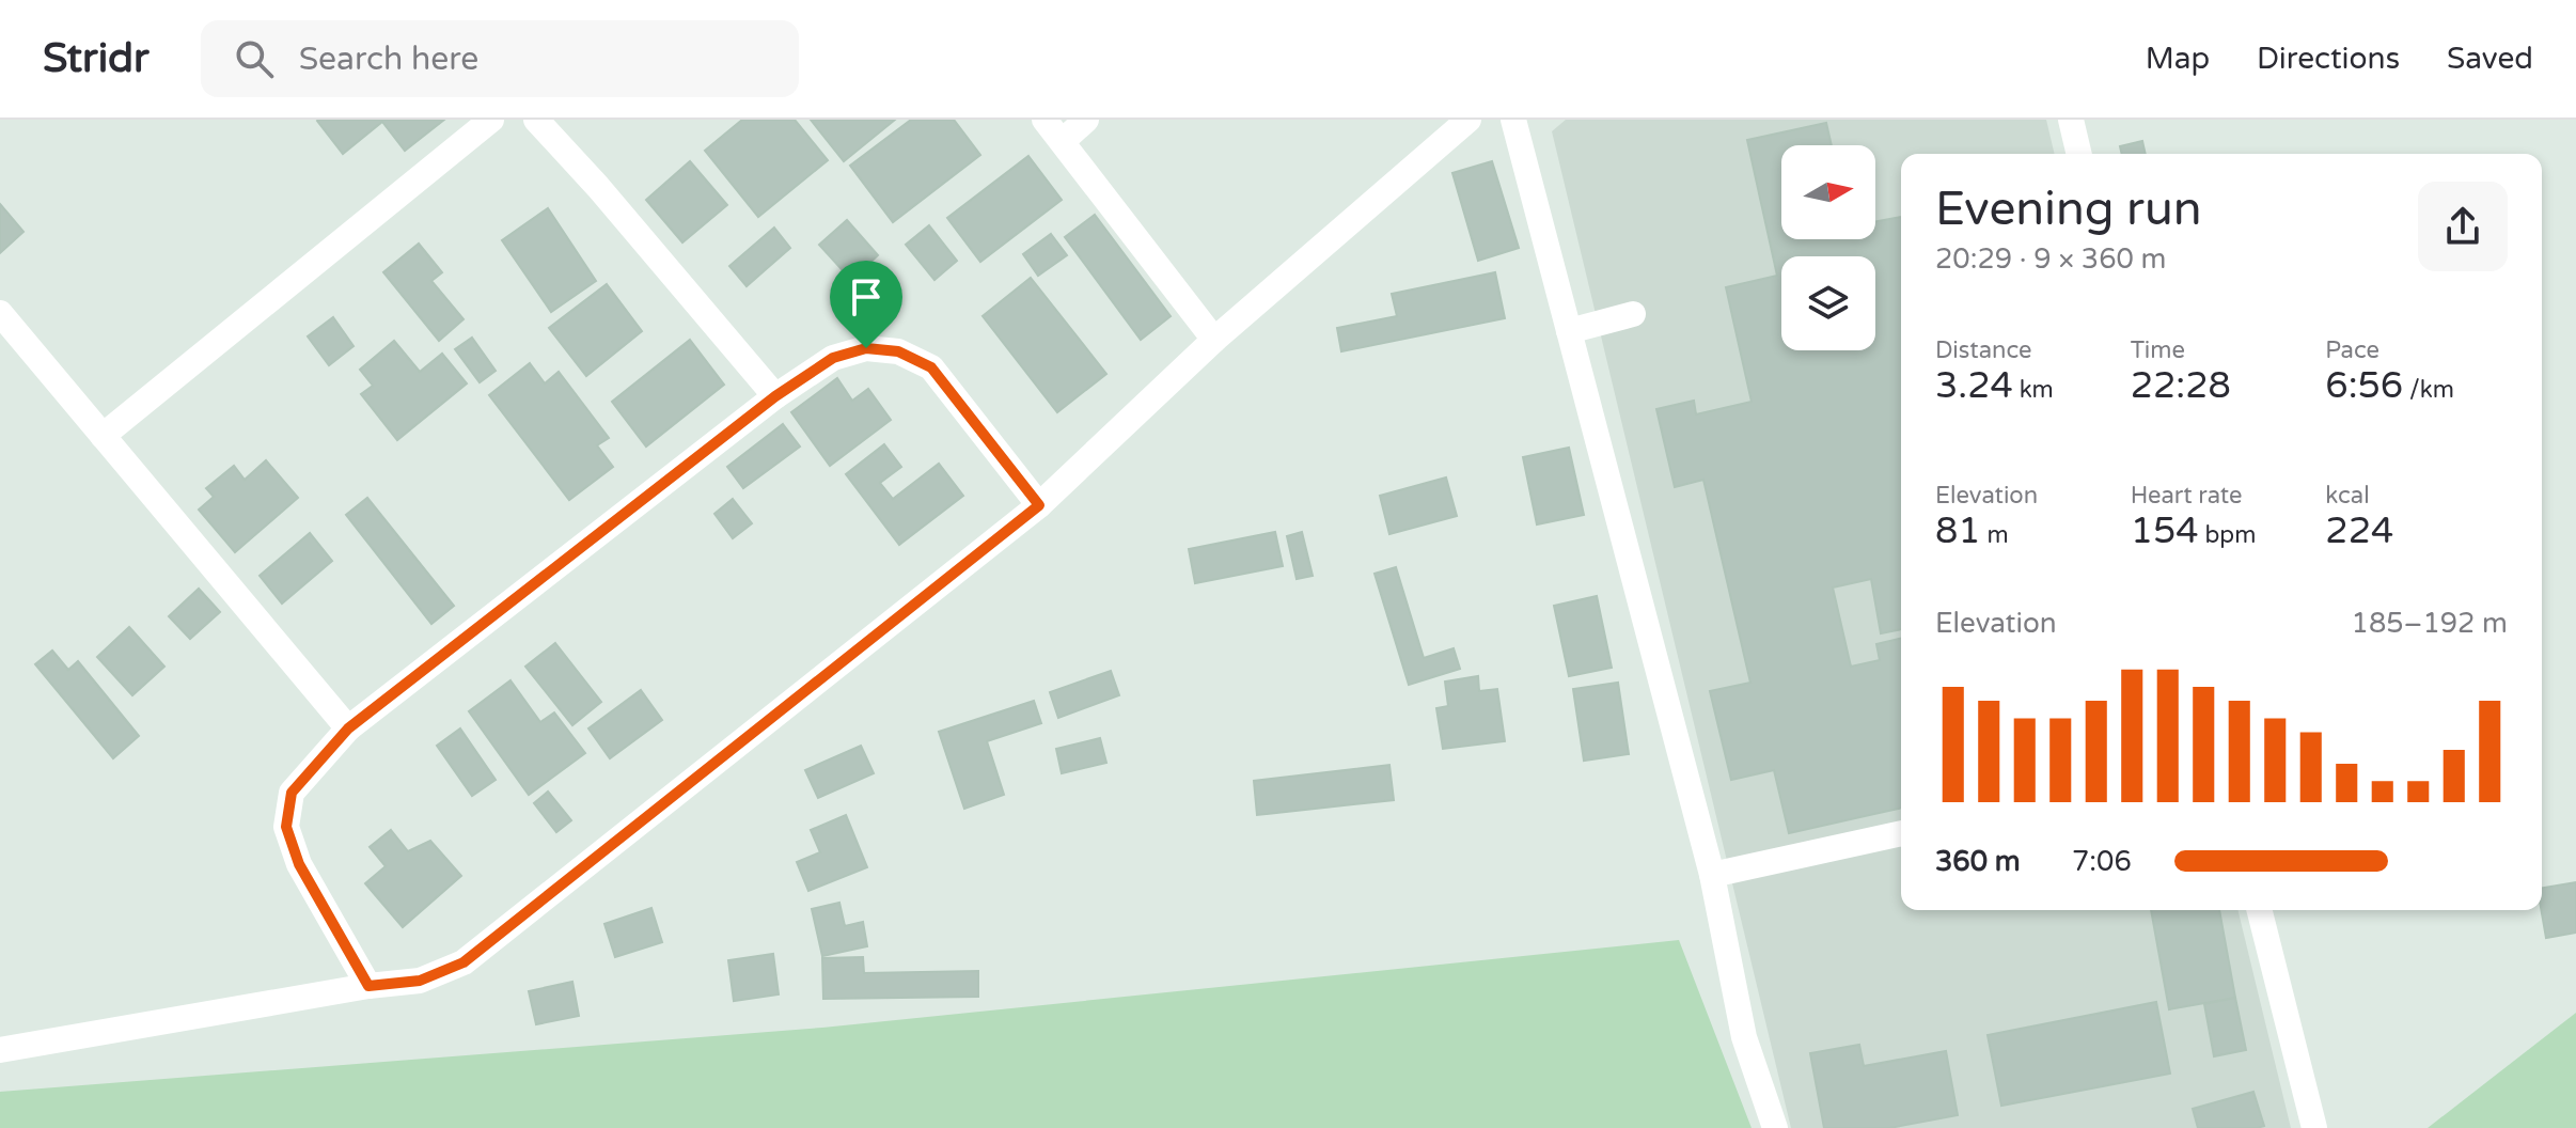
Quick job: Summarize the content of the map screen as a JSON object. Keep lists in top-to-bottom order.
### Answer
{
  "north": "right",
  "page": {
    "header": "Stridr",
    "search": "Search here",
    "nav": ["Map", "Directions", "Saved"],
    "heading": ["Evening run", "20:29 · 9 × 360 m"],
    "stats": [
      ["Distance", "3.24 km"],
      ["Time", "22:28"],
      ["Pace", "6:56 /km"],
      ["Elevation", "81 m"],
      ["Heart rate", "154 bpm"],
      ["kcal", "224"]
    ],
    "chart": ["Elevation", "185–192 m"],
    "list": [
      {
        "name": "360 m",
        "note": "7:06"
      }
    ]
  }
}
